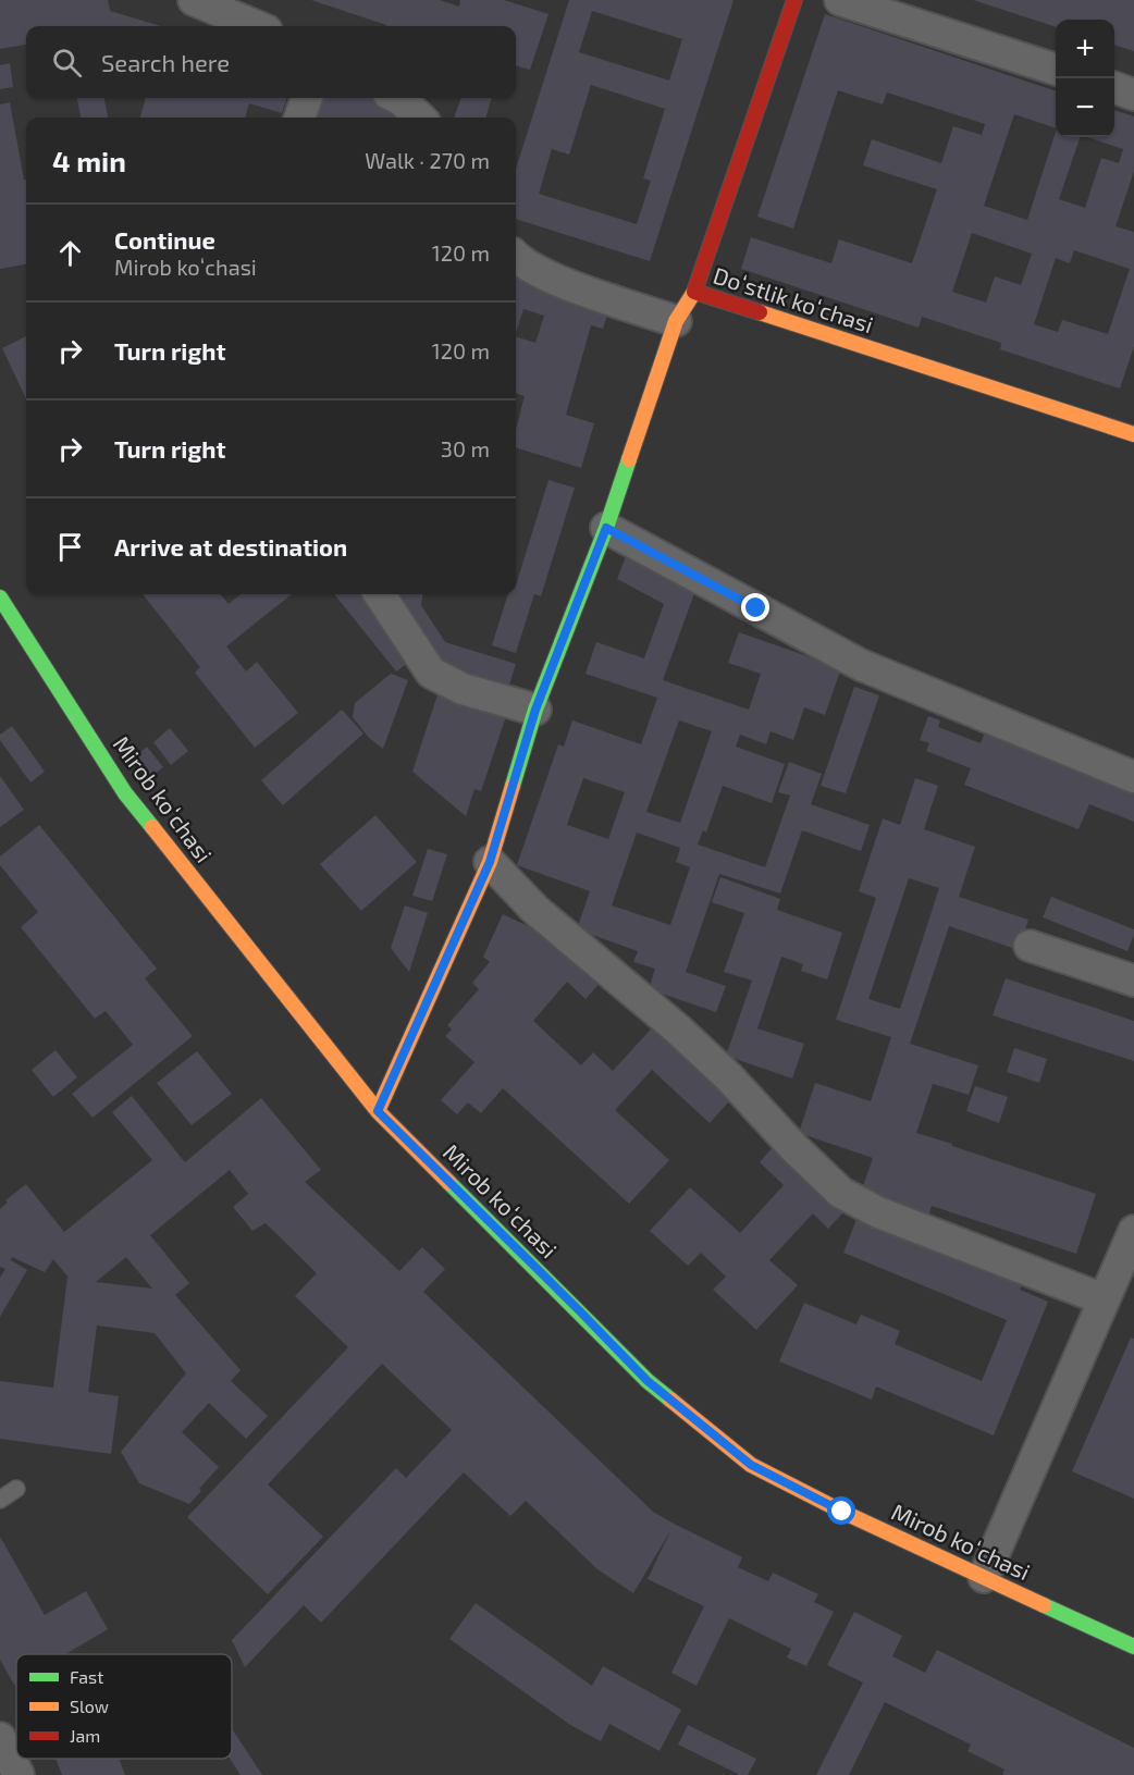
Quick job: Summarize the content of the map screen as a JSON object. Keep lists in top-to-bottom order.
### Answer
{
  "streets": {
    "street": ["Doʻstlik koʻchasi", "Mirob koʻchasi"]
  },
  "legend": ["Fast", "Slow", "Jam"],
  "page": {
    "map_buttons": ["+", "−"],
    "search": "Search here",
    "heading": ["4 min", "Walk · 270 m"],
    "list": [
      ["Continue", "Mirob koʻchasi", "120 m"],
      ["Turn right", "120 m"],
      ["Turn right", "30 m"],
      "Arrive at destination"
    ]
  }
}
